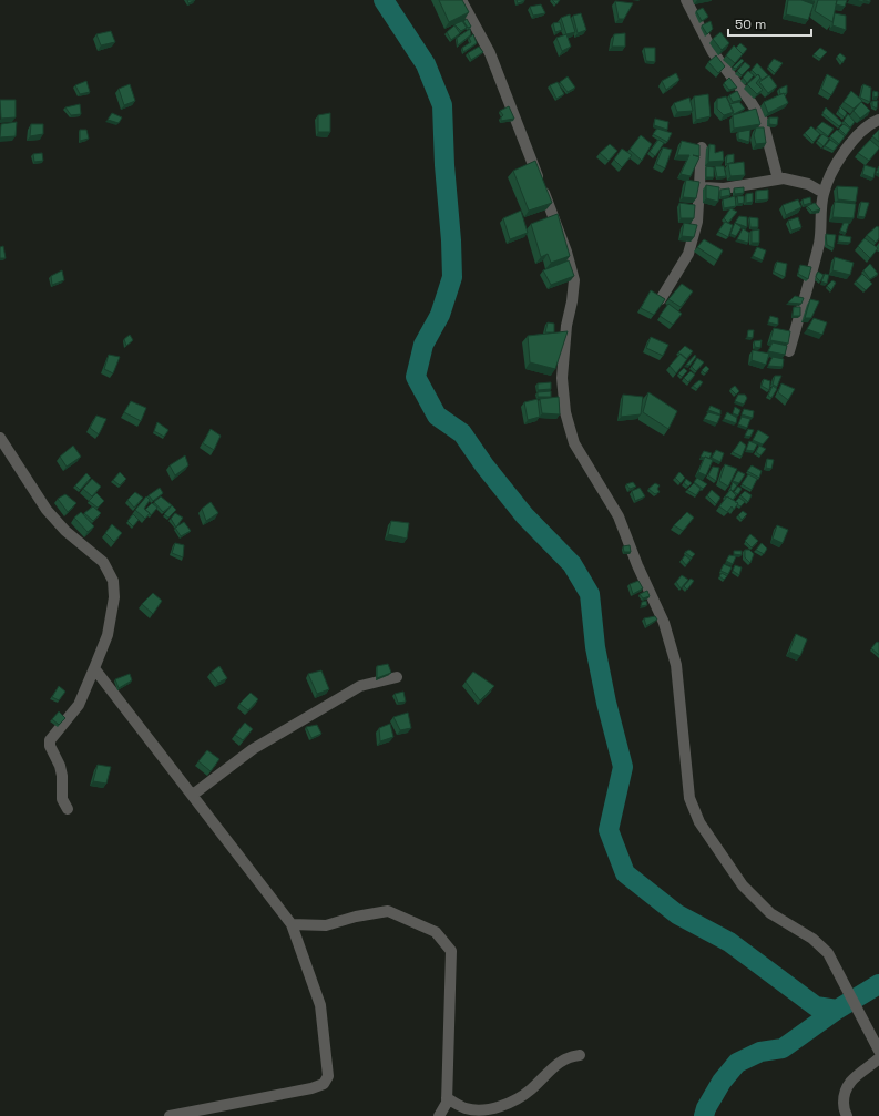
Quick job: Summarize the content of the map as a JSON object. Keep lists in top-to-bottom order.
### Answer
{
  "scale_bar": "50 m"
}
